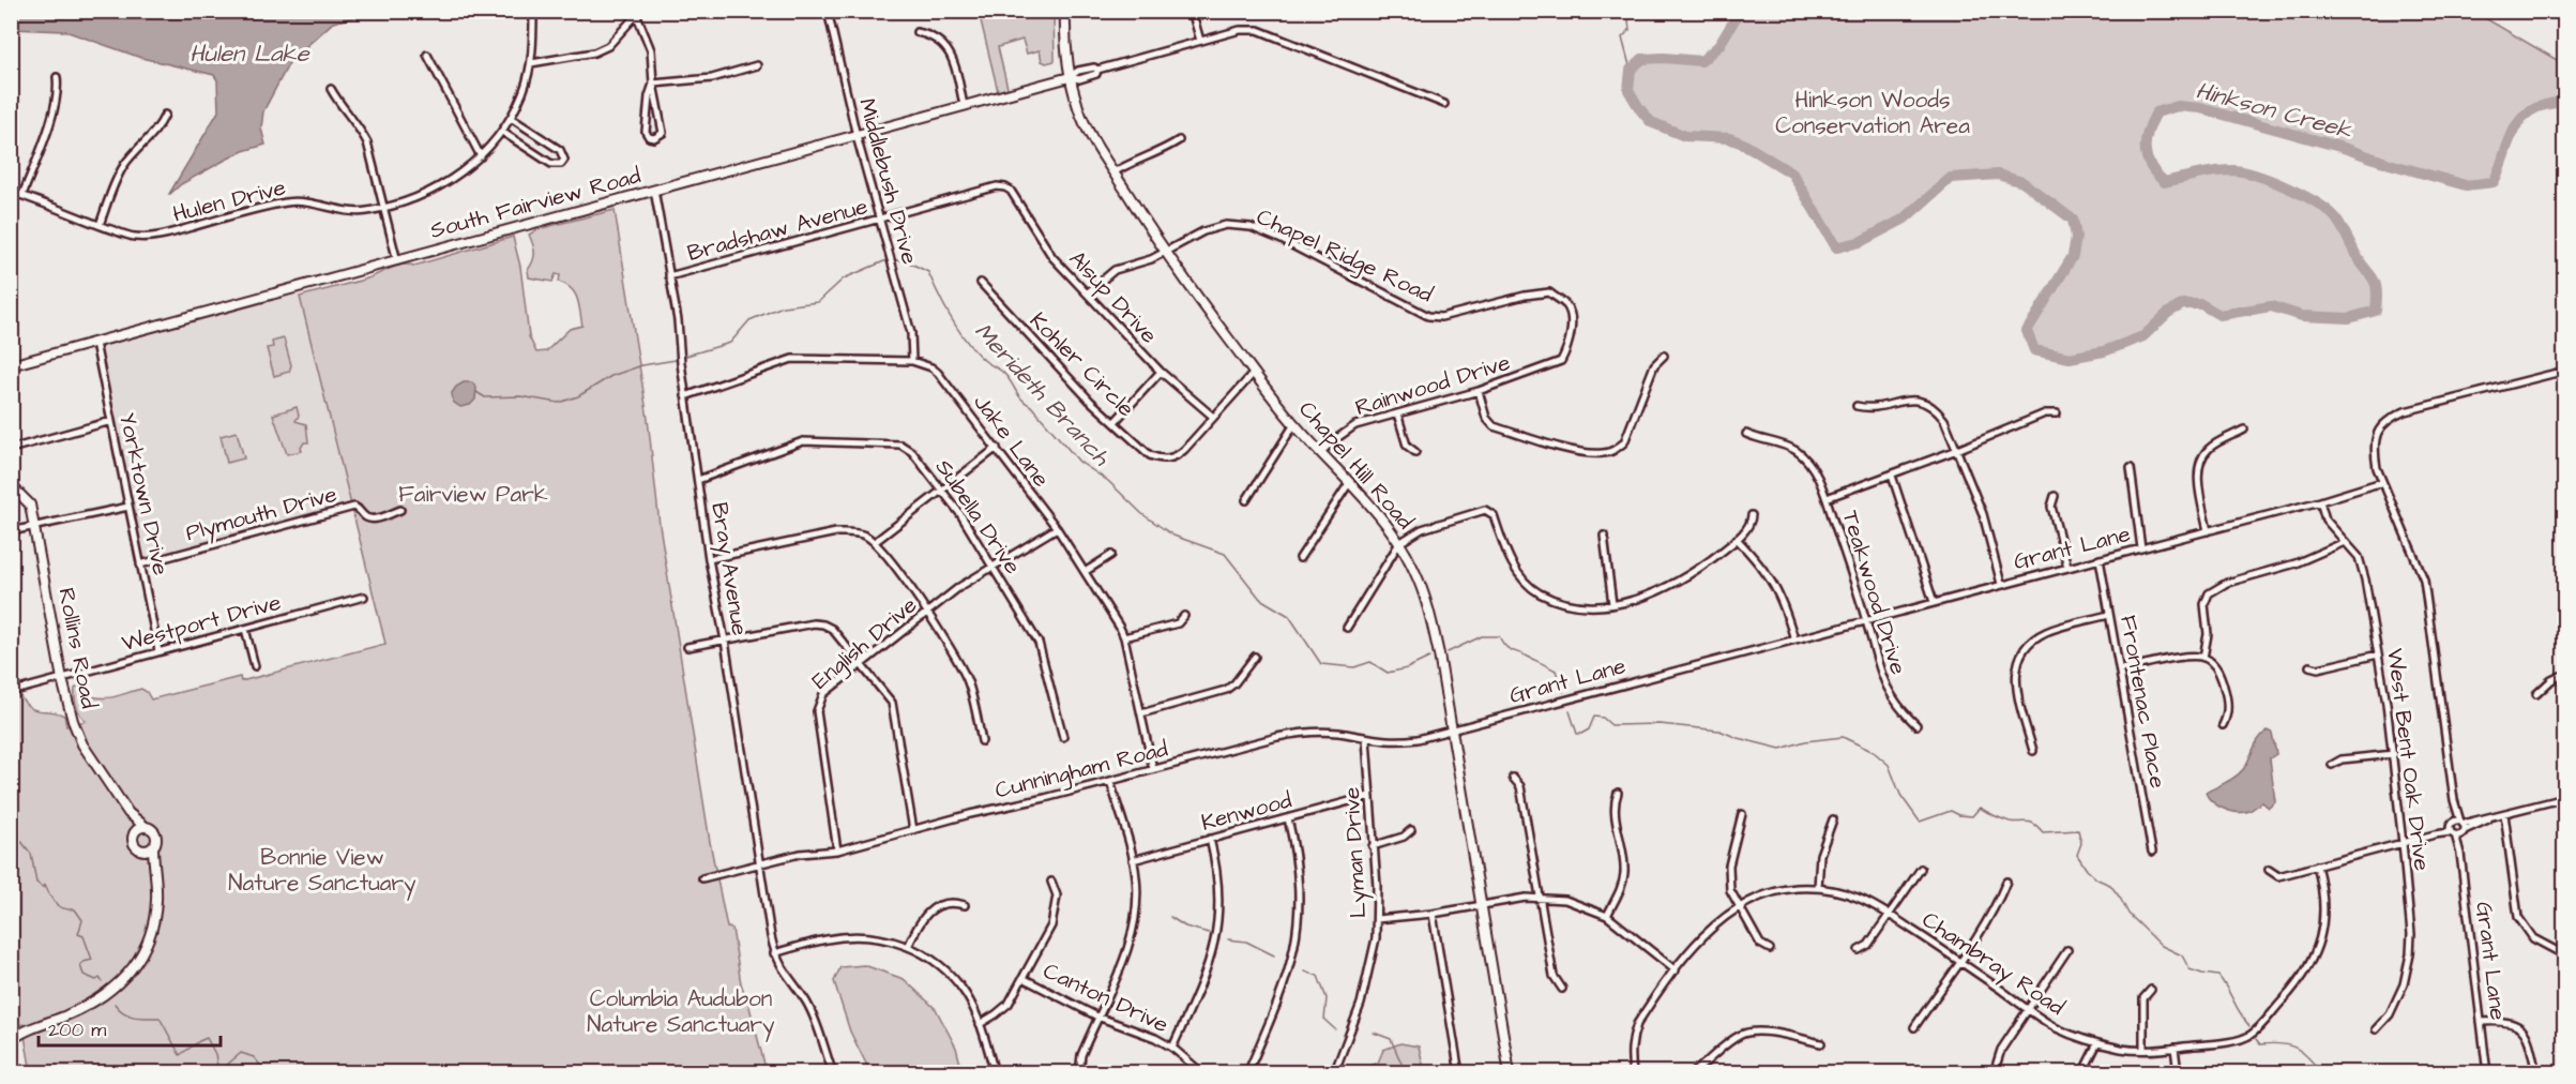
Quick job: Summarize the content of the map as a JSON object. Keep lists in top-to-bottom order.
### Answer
{
  "streets": {
    "street": [
      "Middlebush Drive",
      "Hulen Drive",
      "South Fairview Road",
      "Bradshaw Avenue",
      "Chapel Ridge Road",
      "Alsup Drive",
      "Kohler Circle",
      "Rainwood Drive",
      "Jake Lane",
      "Chapel Hill Road",
      "Yorktown Drive",
      "Plymouth Drive",
      "Subella Drive",
      "Grant Lane",
      "Bray Avenue",
      "Teakwood Drive",
      "Westport Drive",
      "English Drive",
      "Rollins Road",
      "Frontenac Place",
      "West Bent Oak Drive",
      "Cunningham Road",
      "Kenwood",
      "Lyman Drive",
      "Chambray Road",
      "Canton Drive"
    ]
  },
  "crossings": [
    ["Middlebush Drive", "South Fairview Road"],
    ["Middlebush Drive", "Bradshaw Avenue"],
    ["Middlebush Drive", "Jake Lane"],
    ["South Fairview Road", "Chapel Hill Road"],
    ["South Fairview Road", "Yorktown Drive"],
    ["South Fairview Road", "Bray Avenue"],
    ["Bradshaw Avenue", "Alsup Drive"],
    ["Bradshaw Avenue", "Bray Avenue"],
    ["Chapel Ridge Road", "Alsup Drive"],
    ["Chapel Ridge Road", "Rainwood Drive"],
    ["Chapel Ridge Road", "Chapel Hill Road"],
    ["Alsup Drive", "Kohler Circle"],
    ["Rainwood Drive", "Chapel Hill Road"],
    ["Jake Lane", "Bray Avenue"],
    ["Jake Lane", "English Drive"],
    ["Jake Lane", "Cunningham Road"],
    ["Chapel Hill Road", "Grant Lane"],
    ["Chapel Hill Road", "Cunningham Road"],
    ["Yorktown Drive", "Plymouth Drive"],
    ["Yorktown Drive", "Westport Drive"],
    ["Subella Drive", "Bray Avenue"],
    ["Subella Drive", "English Drive"],
    ["Grant Lane", "Teakwood Drive"],
    ["Grant Lane", "Frontenac Place"],
    ["Grant Lane", "West Bent Oak Drive"],
    ["Grant Lane", "Cunningham Road"],
    ["Bray Avenue", "Cunningham Road"],
    ["Westport Drive", "Rollins Road"],
    ["English Drive", "Cunningham Road"],
    ["Cunningham Road", "Lyman Drive"],
    ["Kenwood", "Lyman Drive"]
  ],
  "water": ["Hulen Lake", "Hinkson Creek", "Merideth Branch"],
  "parks": [
    "Hinkson Woods Conservation Area",
    "Fairview Park",
    "Bonnie View Nature Sanctuary",
    "Columbia Audubon Nature Sanctuary"
  ],
  "scale_bar": "200 m"
}
